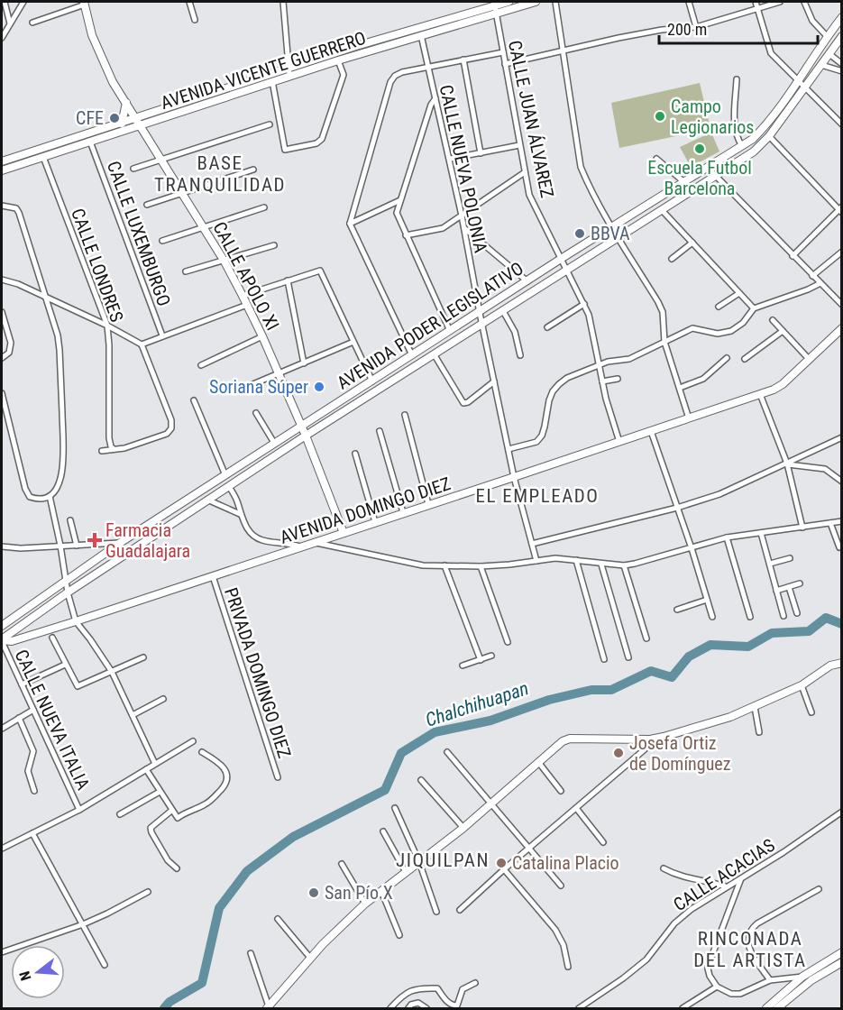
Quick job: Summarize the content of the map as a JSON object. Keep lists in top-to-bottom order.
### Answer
{
  "streets": {
    "main road": [
      "AVENIDA VICENTE GUERRERO",
      "CALLE APOLO XI",
      "AVENIDA PODER LEGISLATIVO",
      "AVENIDA DOMINGO DIEZ"
    ],
    "street": [
      "CALLE JUAN ÁLVAREZ",
      "CALLE NUEVA POLONIA",
      "CALLE LUXEMBURGO",
      "CALLE LONDRES",
      "PRIVADA DOMINGO DIEZ",
      "CALLE NUEVA ITALIA",
      "CALLE ACACIAS"
    ]
  },
  "crossings": [
    ["AVENIDA VICENTE GUERRERO", "CALLE JUAN ÁLVAREZ"],
    ["AVENIDA VICENTE GUERRERO", "CALLE NUEVA POLONIA"],
    ["AVENIDA VICENTE GUERRERO", "CALLE LUXEMBURGO"],
    ["AVENIDA VICENTE GUERRERO", "CALLE LONDRES"],
    ["AVENIDA VICENTE GUERRERO", "CALLE APOLO XI"],
    ["CALLE JUAN ÁLVAREZ", "AVENIDA PODER LEGISLATIVO"],
    ["CALLE JUAN ÁLVAREZ", "AVENIDA DOMINGO DIEZ"],
    ["CALLE NUEVA POLONIA", "AVENIDA PODER LEGISLATIVO"],
    ["CALLE NUEVA POLONIA", "AVENIDA DOMINGO DIEZ"],
    ["CALLE APOLO XI", "AVENIDA PODER LEGISLATIVO"],
    ["CALLE APOLO XI", "AVENIDA DOMINGO DIEZ"],
    ["AVENIDA PODER LEGISLATIVO", "AVENIDA DOMINGO DIEZ"],
    ["AVENIDA PODER LEGISLATIVO", "CALLE NUEVA ITALIA"],
    ["AVENIDA DOMINGO DIEZ", "PRIVADA DOMINGO DIEZ"],
    ["AVENIDA DOMINGO DIEZ", "CALLE NUEVA ITALIA"]
  ],
  "districts": [
    "BASE TRANQUILIDAD",
    "EL EMPLEADO",
    "JIQUILPAN",
    "RINCONADA DEL ARTISTA"
  ],
  "water": ["Chalchihuapan"],
  "places": {
    "other": [
      "Campo Legionarios",
      "CFE",
      "Escuela Futbol Barcelona",
      "BBVA",
      "Soriana Súper",
      "Josefa Ortiz de Domínguez",
      "Catalina Placio",
      "San Pío X"
    ],
    "health": ["Farmacia Guadalajara"]
  },
  "scale_bar": "200 m",
  "north": "left"
}
